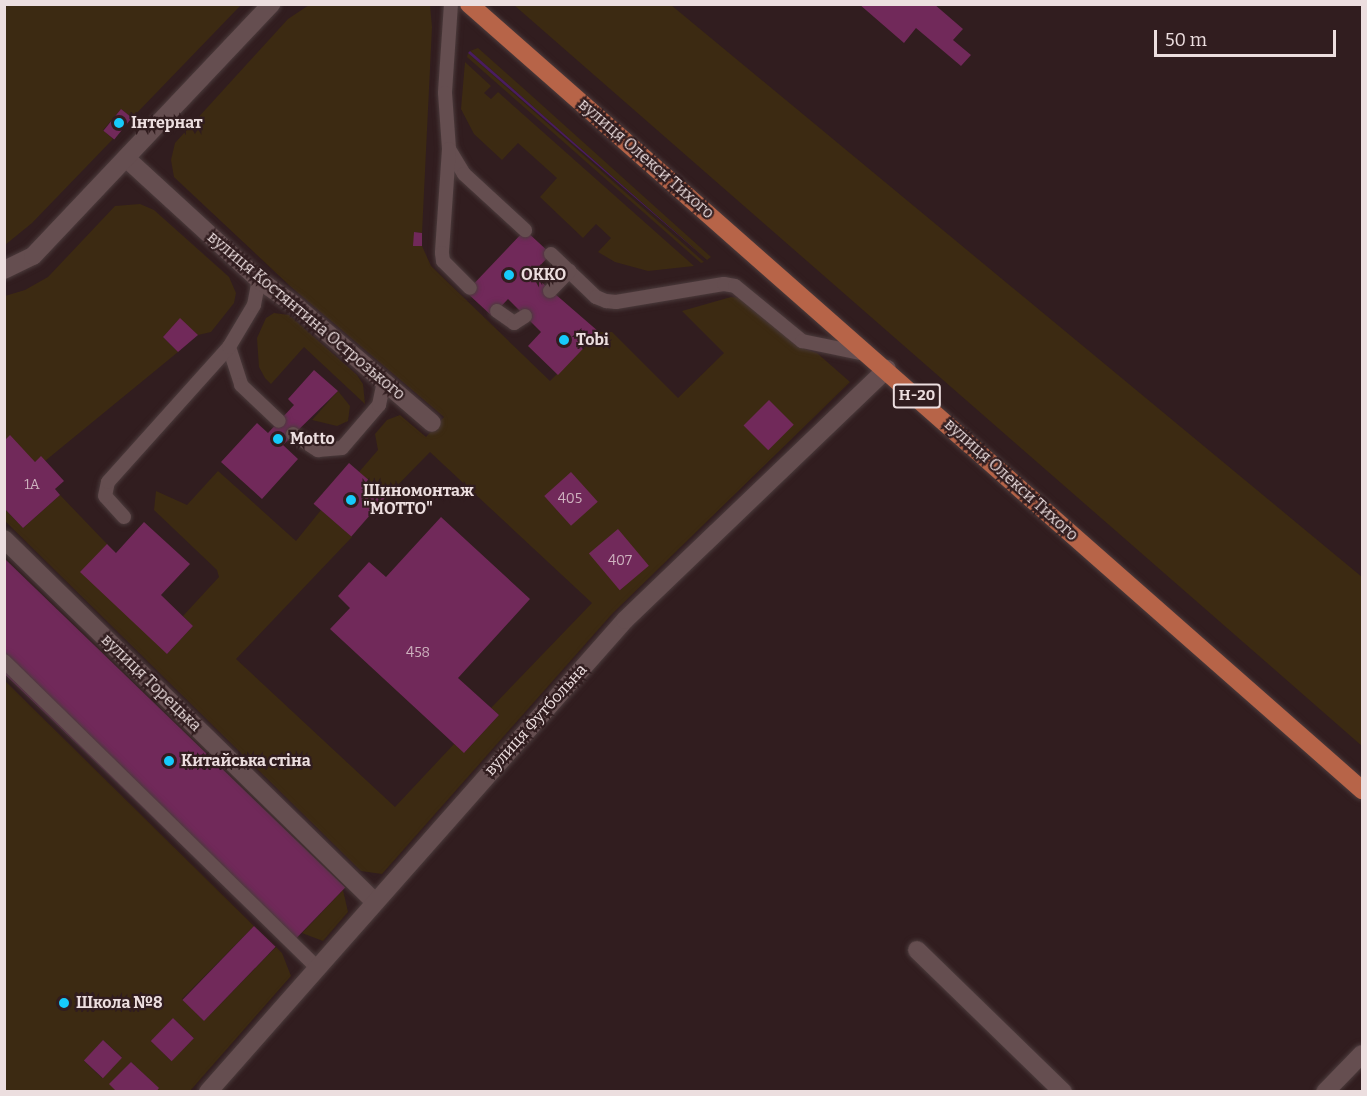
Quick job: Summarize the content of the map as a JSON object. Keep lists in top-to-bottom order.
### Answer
{
  "streets": {
    "main road": ["вулиця Олекси Тихого", "Н-20"],
    "street": ["вулиця Костянтина Острозького", "вулиця Торецька", "вулиця Футбольна"]
  },
  "crossings": [
    ["вулиця Олекси Тихого", "вулиця Футбольна"],
    ["вулиця Торецька", "вулиця Футбольна"]
  ],
  "places": [
    "Інтернат",
    "ОККО",
    "Tobi",
    "Motto",
    "Шиномонтаж \"МОТТО\"",
    "Китайська стіна",
    "Школа №8"
  ],
  "house_numbers": [
    "1А",
    "405",
    "407",
    "458"
  ],
  "scale_bar": "50 m"
}
